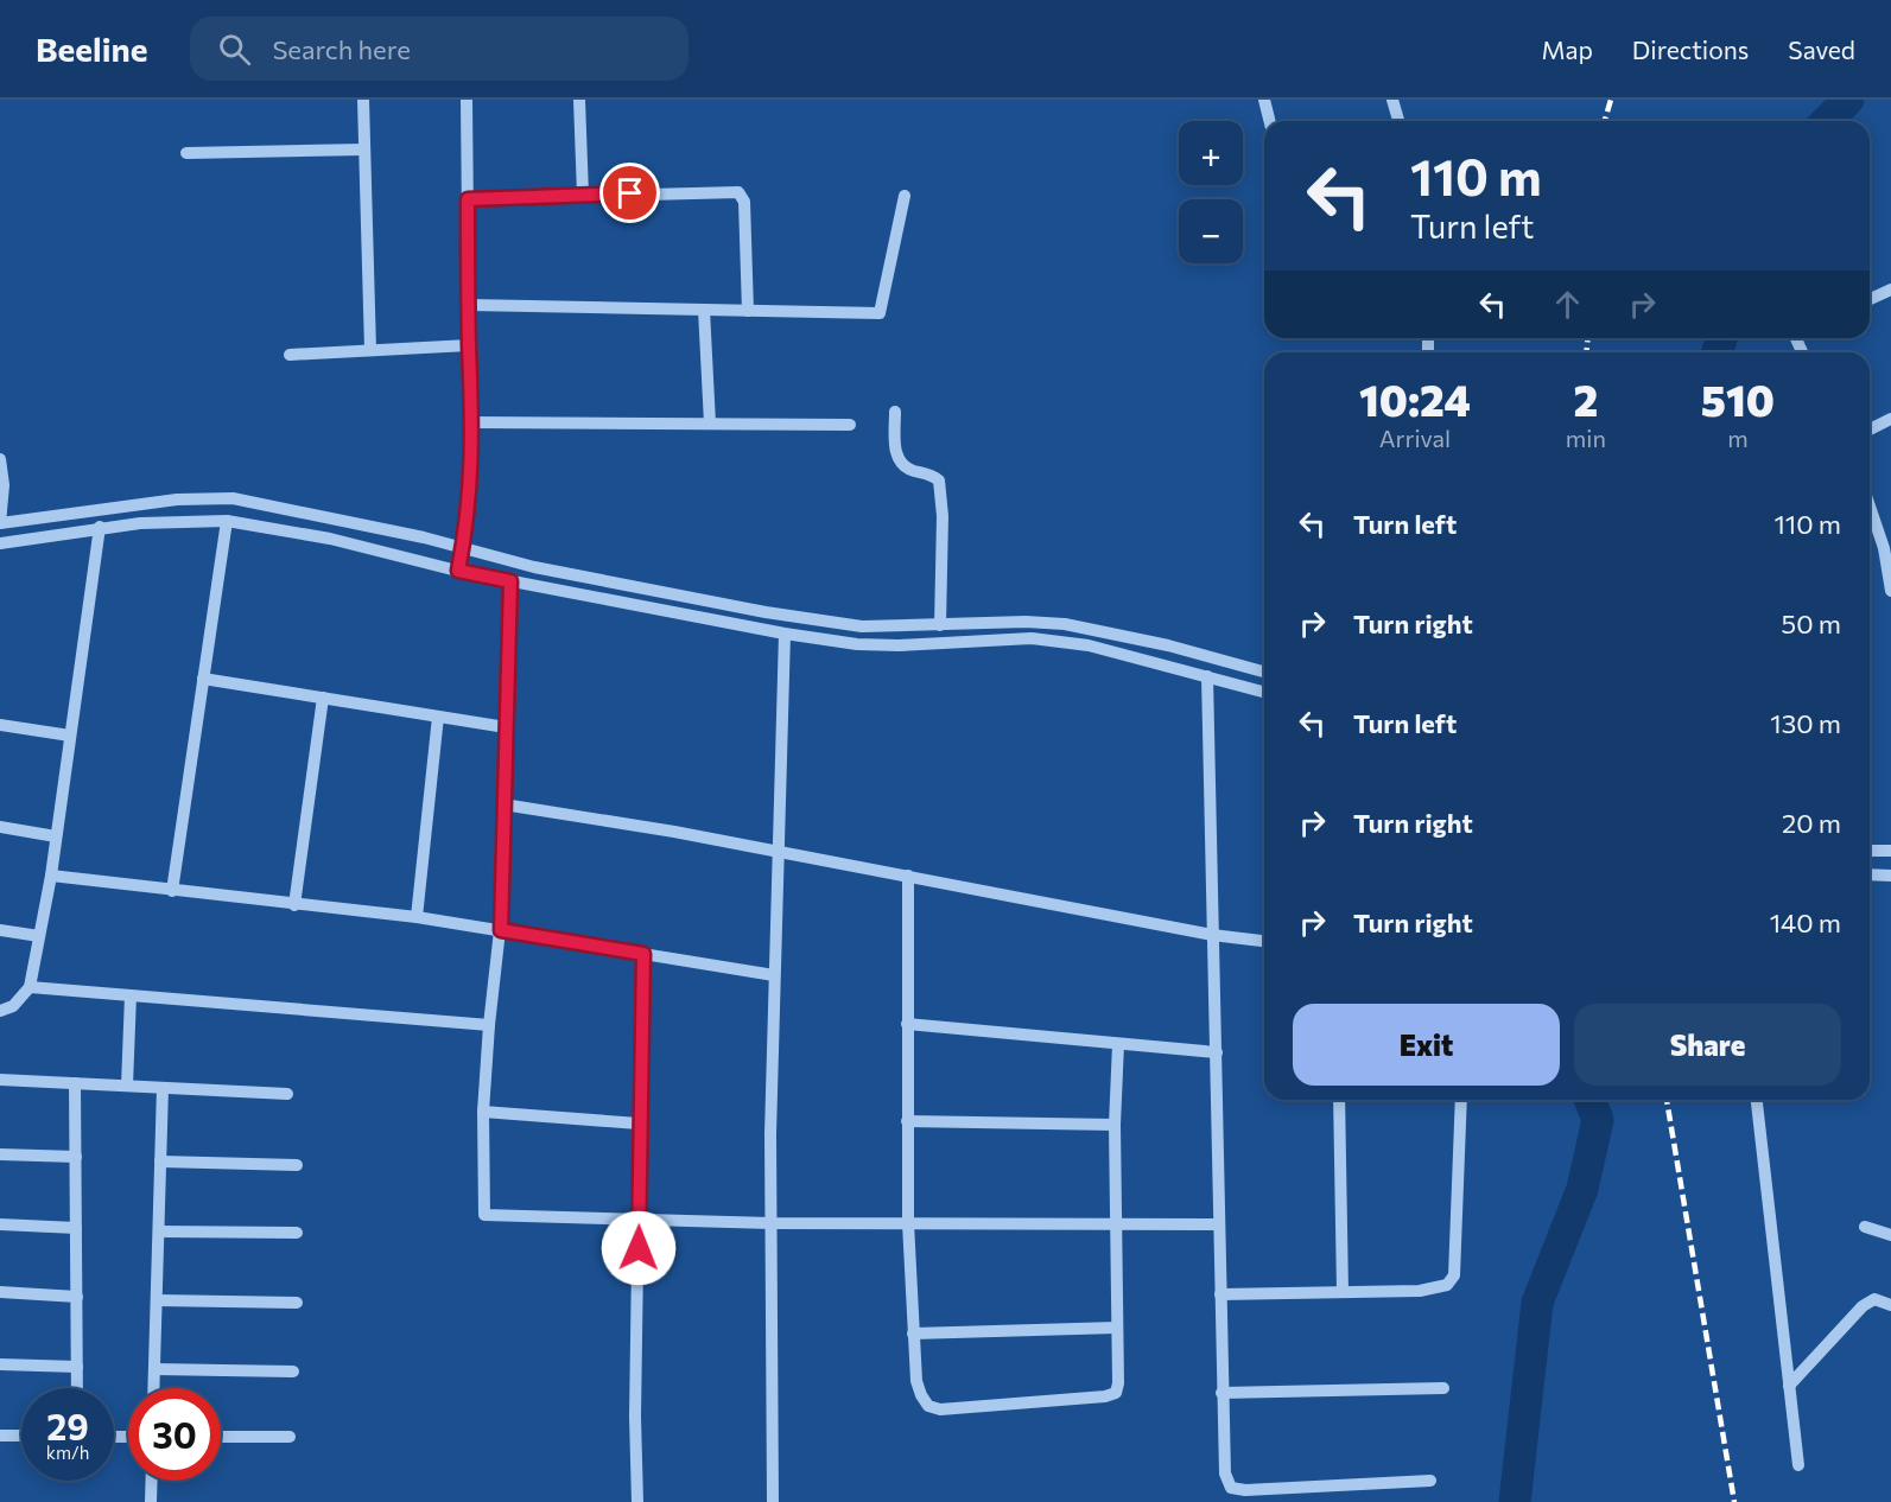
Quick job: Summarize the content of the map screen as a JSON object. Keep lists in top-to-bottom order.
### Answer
{
  "page": {
    "header": "Beeline",
    "search": "Search here",
    "nav": ["Map", "Directions", "Saved"],
    "map_buttons": ["+", "−"],
    "turn": ["110 m", "Turn left"],
    "eta": [
      "10:24",
      "Arrival",
      "2",
      "min",
      "510",
      "m"
    ],
    "list": [
      {
        "name": "Turn left",
        "value": "110 m"
      },
      {
        "name": "Turn right",
        "value": "50 m"
      },
      {
        "name": "Turn left",
        "value": "130 m"
      },
      {
        "name": "Turn right",
        "value": "20 m"
      },
      {
        "name": "Turn right",
        "value": "140 m"
      }
    ],
    "buttons": ["Exit", "Share"],
    "speed": "29 km/h",
    "limit": "30"
  }
}
